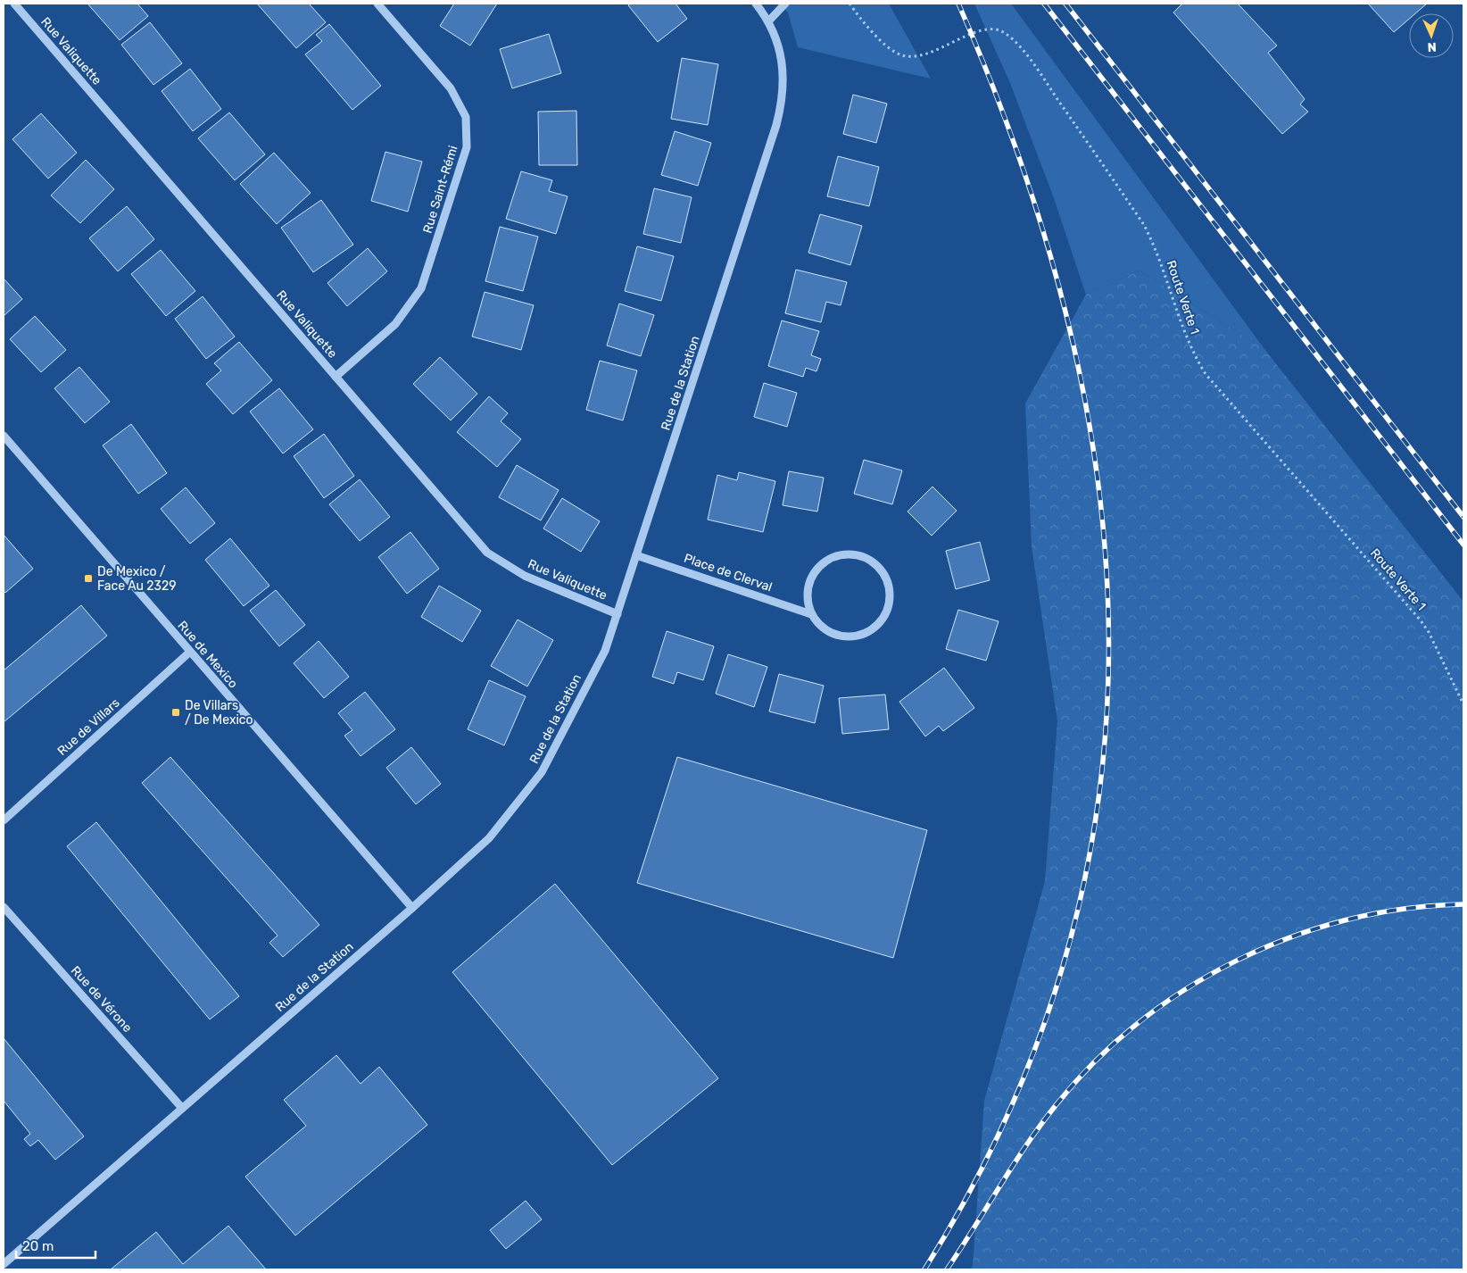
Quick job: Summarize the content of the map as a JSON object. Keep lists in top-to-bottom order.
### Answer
{
  "streets": {
    "street": [
      "Rue Valiquette",
      "Rue Saint-Rémi",
      "Rue de la Station",
      "Place de Clerval",
      "Rue de Mexico",
      "Rue de Villars",
      "Rue de Vérone"
    ],
    "path": ["Route Verte 1"]
  },
  "crossings": [
    ["Rue Valiquette", "Rue Saint-Rémi"],
    ["Rue Valiquette", "Rue de la Station"],
    ["Rue de la Station", "Place de Clerval"],
    ["Rue de la Station", "Rue de Mexico"],
    ["Rue de la Station", "Rue de Vérone"],
    ["Rue de Mexico", "Rue de Villars"]
  ],
  "places": {
    "transit": ["De Mexico / Face Au 2329", "De Villars / De Mexico"]
  },
  "scale_bar": "20 m",
  "north": "bottom"
}
